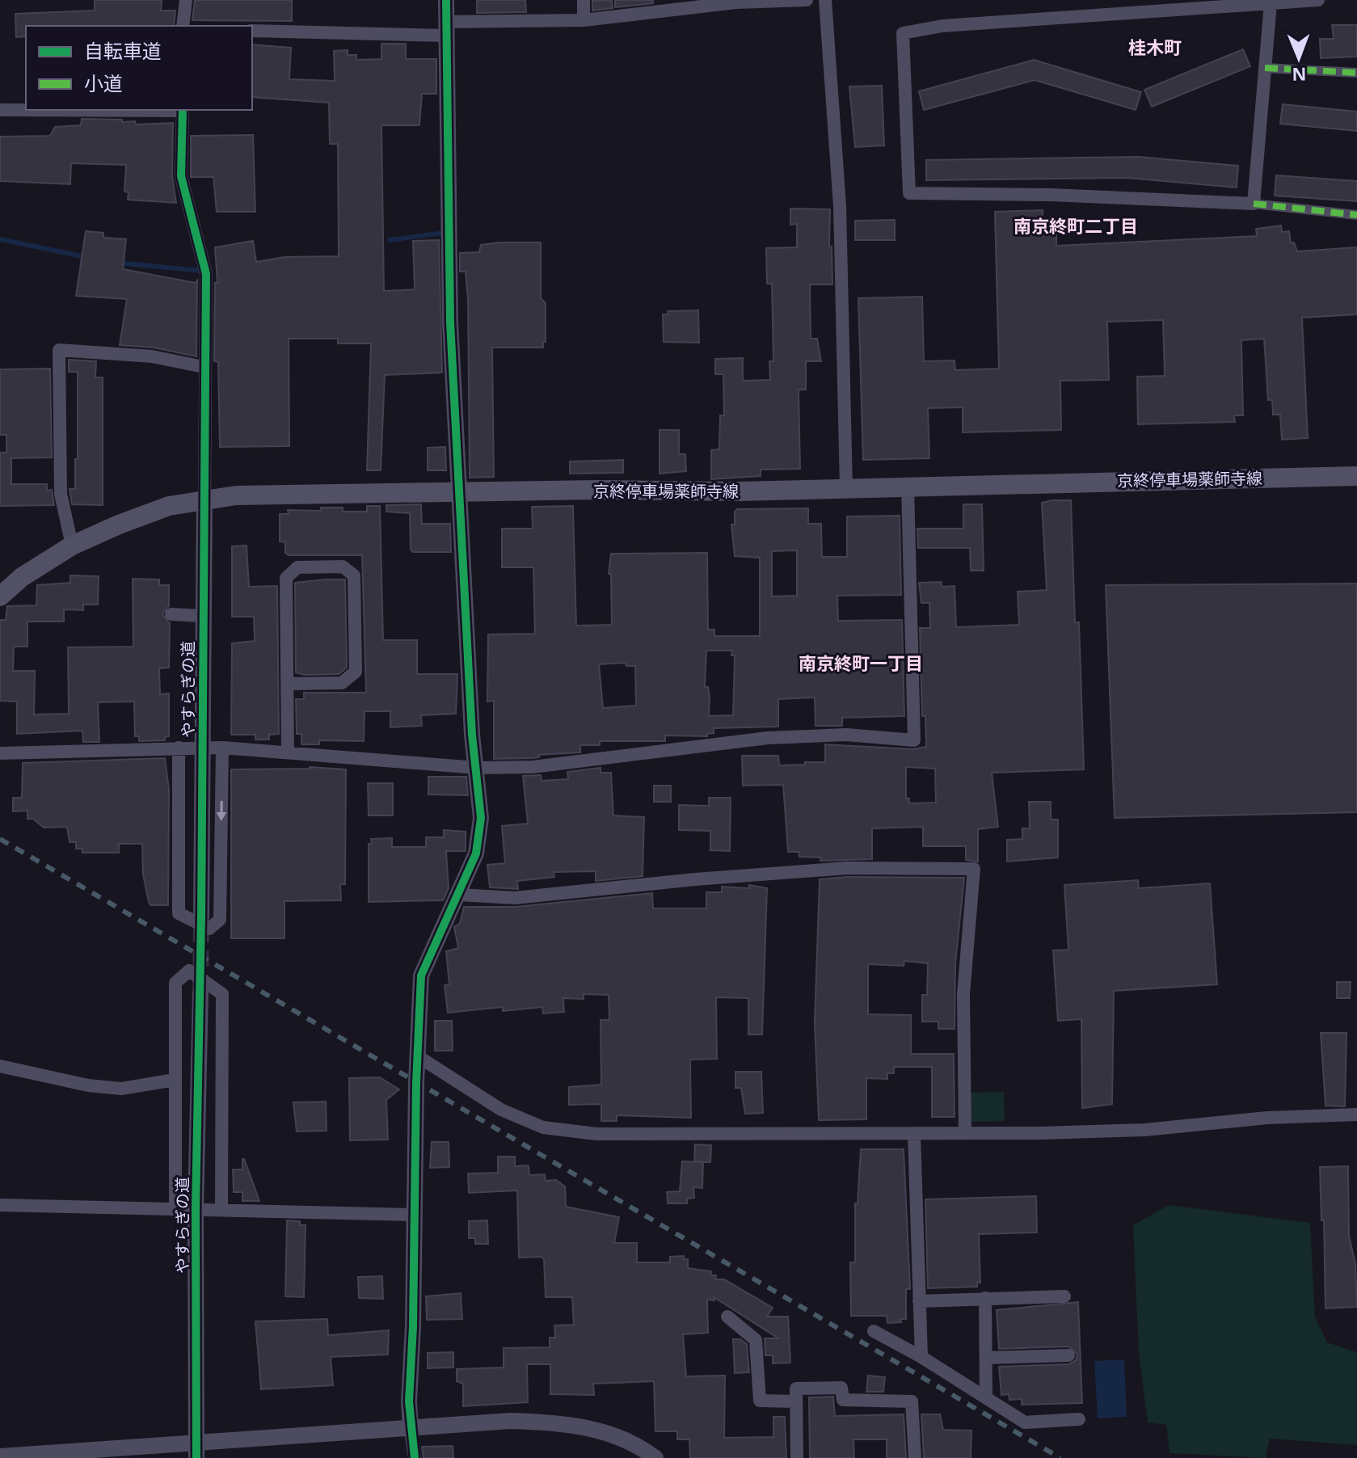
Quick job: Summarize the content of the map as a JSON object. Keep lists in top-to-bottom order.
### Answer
{
  "streets": {
    "main road": ["京終停車場薬師寺線"],
    "street": ["やすらぎの道"]
  },
  "crossings": [
    ["京終停車場薬師寺線", "やすらぎの道"]
  ],
  "districts": ["桂木町", "南京終町二丁目", "南京終町一丁目"],
  "legend": ["自転車道", "小道"],
  "north": "bottom"
}
